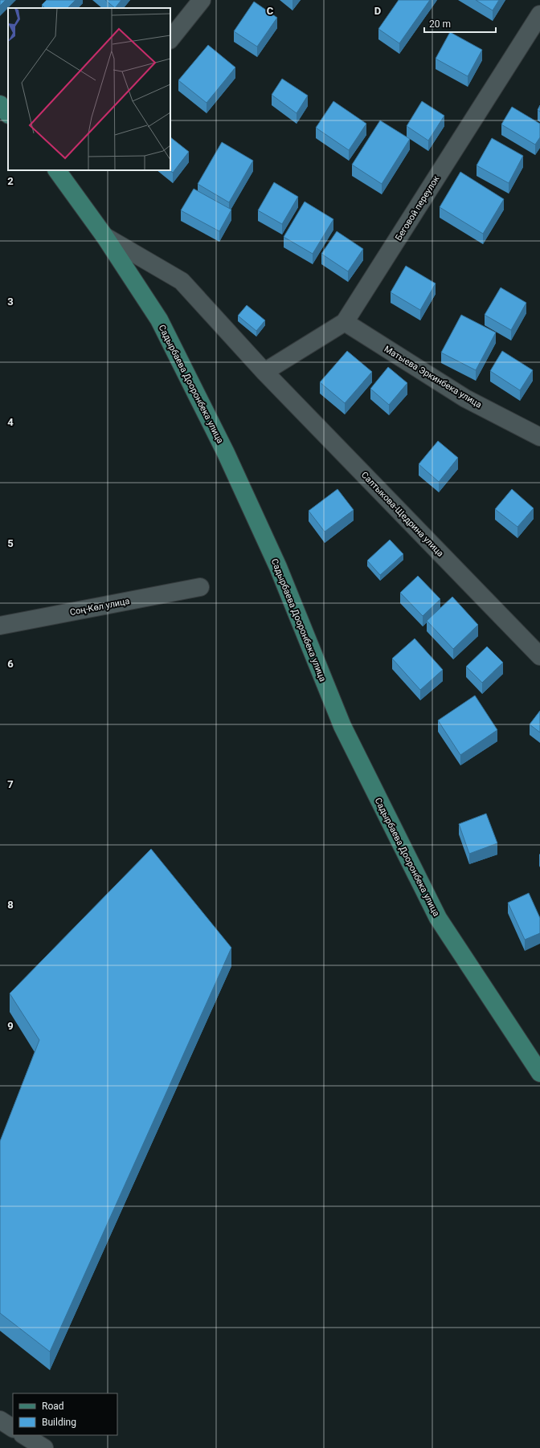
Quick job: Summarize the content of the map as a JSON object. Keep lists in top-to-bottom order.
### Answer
{
  "streets": {
    "main road": ["Садырбаева Дооронбека улица"],
    "street": [
      "Беговой переулок",
      "Матыева Эркинбека улица",
      "Салтыкова-Щедрина улица",
      "Соң-Көл улица"
    ]
  },
  "crossings": [
    ["Беговой переулок", "Матыева Эркинбека улица"],
    ["Беговой переулок", "Салтыкова-Щедрина улица"],
    ["Садырбаева Дооронбека улица", "Салтыкова-Щедрина улица"]
  ],
  "legend": ["Road", "Building"],
  "scale_bar": "20 m",
  "grid": {
    "columns": ["C", "D"],
    "rows": [
      "2",
      "3",
      "4",
      "5",
      "6",
      "7",
      "8",
      "9"
    ]
  }
}
